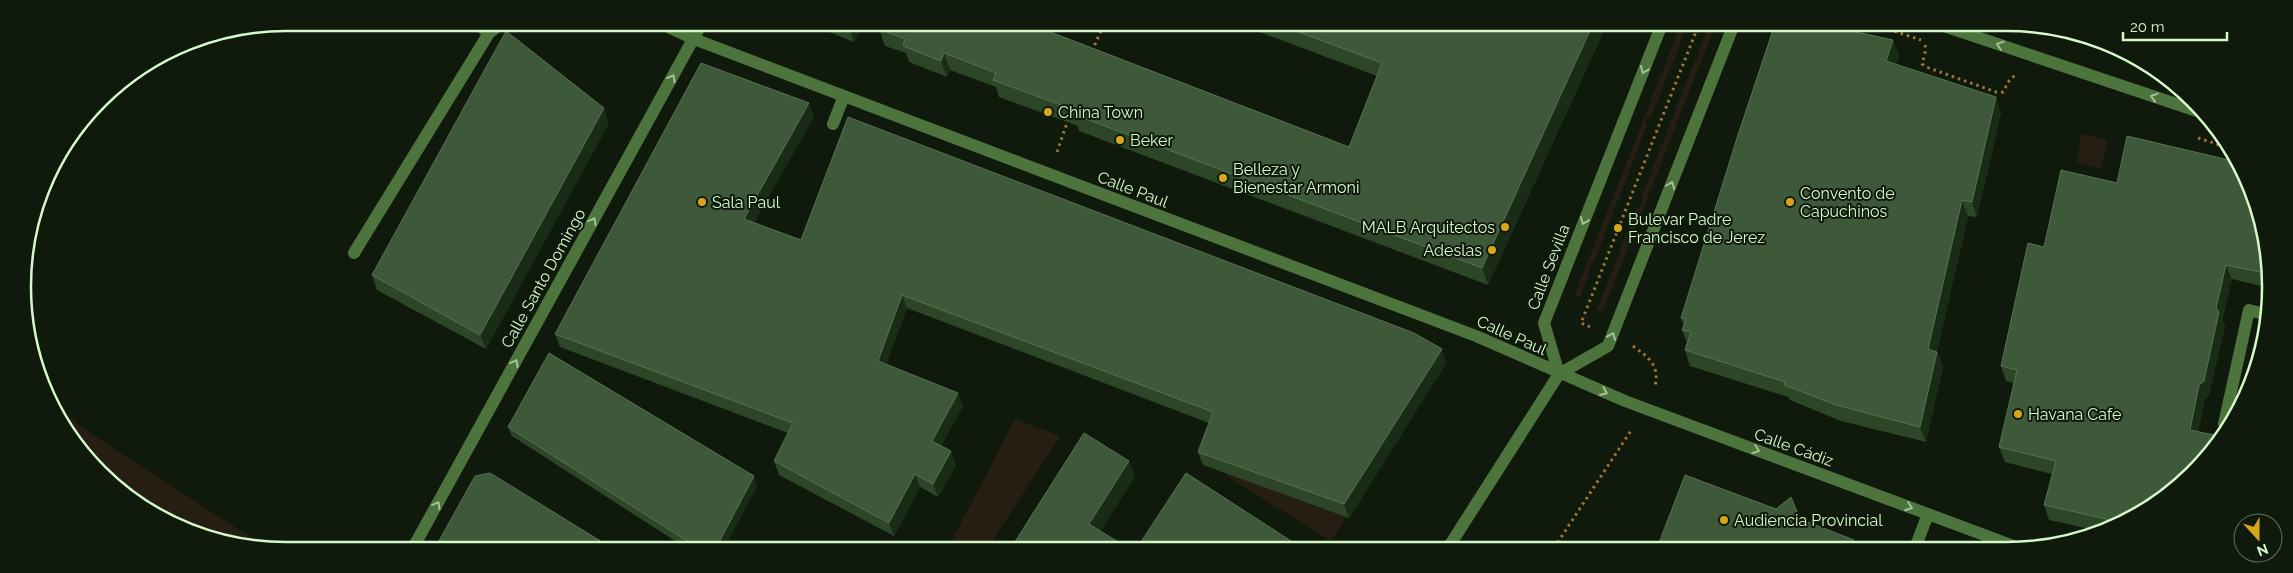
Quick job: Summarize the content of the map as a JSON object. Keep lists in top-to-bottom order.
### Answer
{
  "streets": {
    "street": [
      "Calle Paul",
      "Calle Sevilla",
      "Calle Santo Domingo",
      "Calle Cádiz"
    ]
  },
  "crossings": [
    ["Calle Paul", "Calle Sevilla"],
    ["Calle Paul", "Calle Santo Domingo"],
    ["Calle Paul", "Calle Cádiz"],
    ["Calle Sevilla", "Calle Cádiz"]
  ],
  "one_way": ["Calle Santo Domingo", "Calle Cádiz"],
  "places": [
    "China Town",
    "Beker",
    "Belleza y Bienestar Armoni",
    "Sala Paul",
    "Convento de Capuchinos",
    "MALB Arquitectos",
    "Bulevar Padre Francisco de Jerez",
    "Adeslas",
    "Havana Cafe",
    "Audiencia Provincial"
  ],
  "scale_bar": "20 m",
  "north": "bottom"
}
